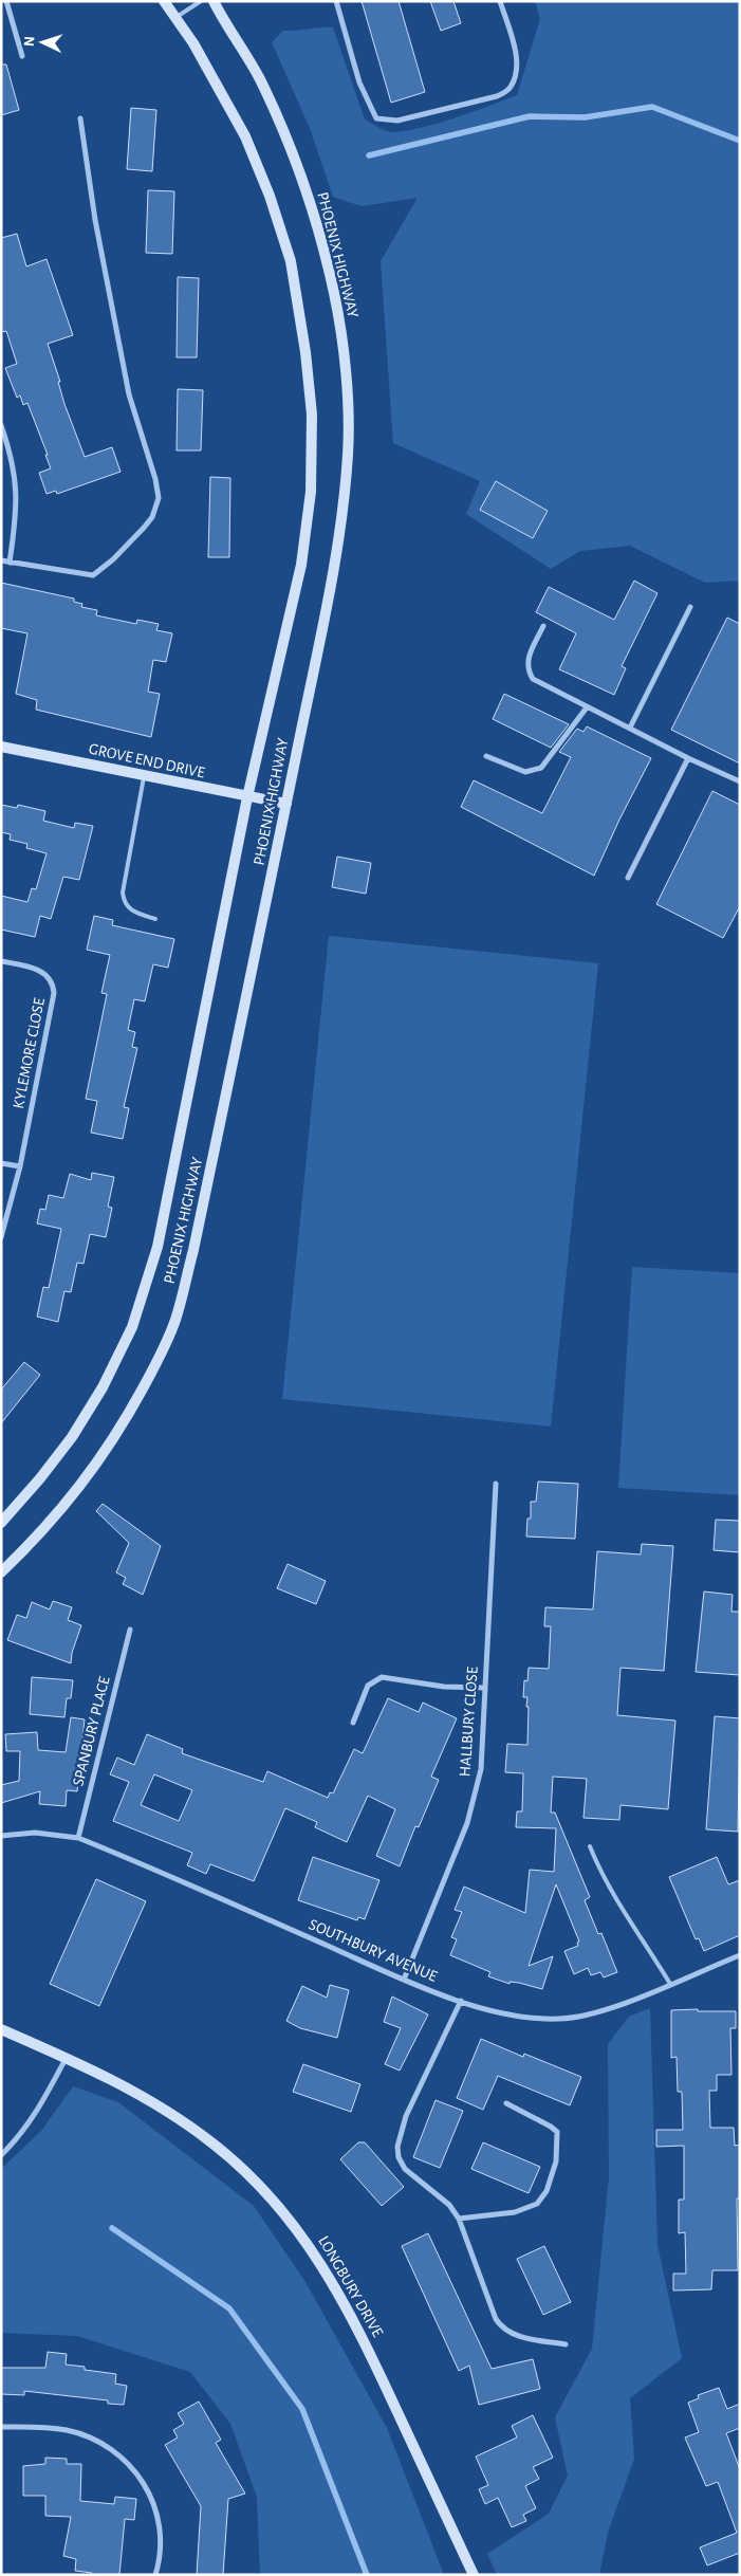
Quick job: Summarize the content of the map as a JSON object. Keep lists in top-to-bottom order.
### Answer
{
  "streets": {
    "main road": ["PHOENIX HIGHWAY", "GROVE END DRIVE", "LONGBURY DRIVE"],
    "street": [
      "KYLEMORE CLOSE",
      "HALLBURY CLOSE",
      "SPANBURY PLACE",
      "SOUTHBURY AVENUE"
    ]
  },
  "crossings": [
    ["PHOENIX HIGHWAY", "GROVE END DRIVE"],
    ["HALLBURY CLOSE", "SOUTHBURY AVENUE"],
    ["SPANBURY PLACE", "SOUTHBURY AVENUE"]
  ],
  "north": "left"
}
